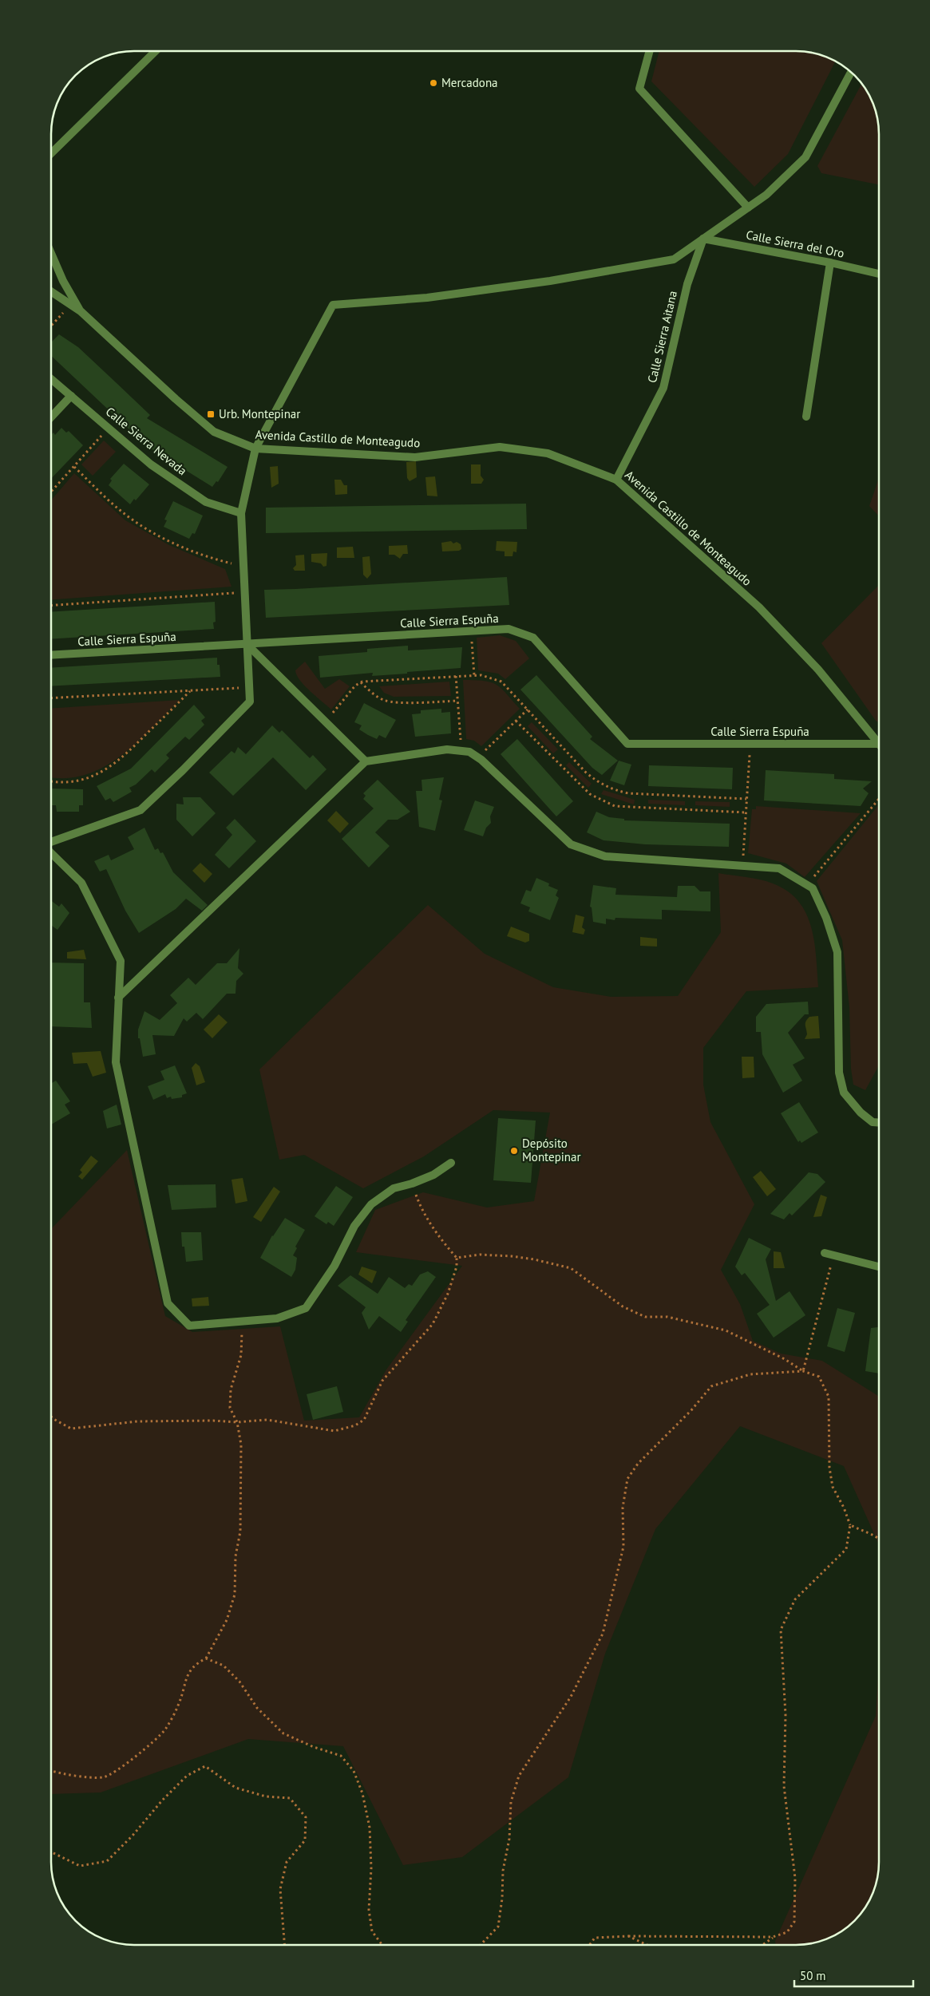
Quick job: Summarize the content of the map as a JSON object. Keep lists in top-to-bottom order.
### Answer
{
  "streets": {
    "street": [
      "Calle Sierra del Oro",
      "Calle Sierra Aitana",
      "Avenida Castillo de Monteagudo",
      "Calle Sierra Nevada",
      "Calle Sierra Espuña"
    ]
  },
  "crossings": [
    ["Calle Sierra del Oro", "Calle Sierra Aitana"],
    ["Calle Sierra Aitana", "Avenida Castillo de Monteagudo"]
  ],
  "places": {
    "other": ["Mercadona", "Depósito Montepinar"],
    "transit": ["Urb. Montepinar"]
  },
  "scale_bar": "50 m"
}
